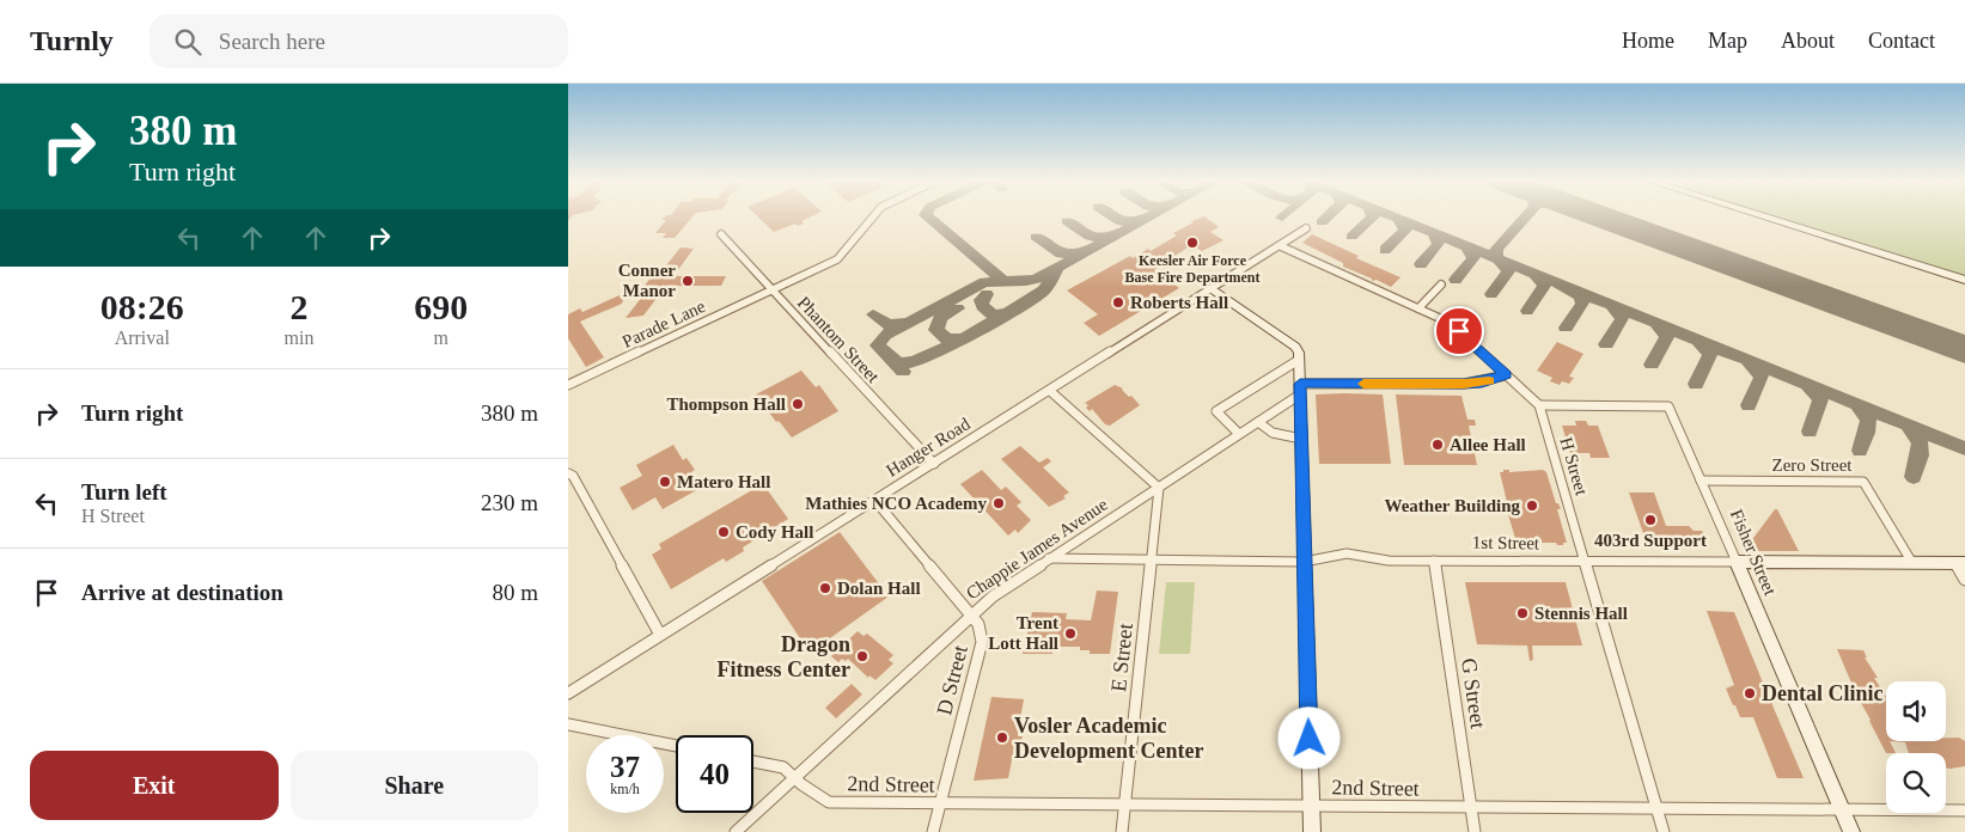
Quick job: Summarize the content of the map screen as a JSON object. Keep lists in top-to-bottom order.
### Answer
{
  "streets": {
    "street": [
      "Parade Lane",
      "Phantom Street",
      "Hanger Road",
      "Zero Street",
      "H Street",
      "1st Street",
      "Chappie James Avenue",
      "Fisher Street",
      "E Street",
      "D Street",
      "G Street",
      "2nd Street"
    ]
  },
  "crossings": [
    ["Parade Lane", "Phantom Street"],
    ["Phantom Street", "Hanger Road"],
    ["Hanger Road", "D Street"],
    ["Zero Street", "1st Street"],
    ["Zero Street", "Fisher Street"],
    ["H Street", "1st Street"],
    ["H Street", "Fisher Street"],
    ["H Street", "2nd Street"],
    ["1st Street", "Chappie James Avenue"],
    ["1st Street", "Fisher Street"],
    ["1st Street", "E Street"],
    ["1st Street", "G Street"],
    ["Chappie James Avenue", "E Street"],
    ["Chappie James Avenue", "D Street"],
    ["Chappie James Avenue", "2nd Street"],
    ["Fisher Street", "2nd Street"],
    ["E Street", "2nd Street"],
    ["D Street", "2nd Street"],
    ["G Street", "2nd Street"]
  ],
  "places": [
    "Keesler Air Force Base Fire Department",
    "Conner Manor",
    "Roberts Hall",
    "Thompson Hall",
    "Allee Hall",
    "Matero Hall",
    "Mathies NCO Academy",
    "Weather Building",
    "403rd Support",
    "Cody Hall",
    "Dolan Hall",
    "Stennis Hall",
    "Trent Lott Hall",
    "Dragon Fitness Center",
    "Dental Clinic",
    "Vosler Academic Development Center"
  ],
  "page": {
    "header": "Turnly",
    "search": "Search here",
    "nav": [
      "Home",
      "Map",
      "About",
      "Contact"
    ],
    "turn": ["380 m", "Turn right"],
    "eta": [
      "08:26",
      "Arrival",
      "2",
      "min",
      "690",
      "m"
    ],
    "list": [
      {
        "name": "Turn right",
        "value": "380 m"
      },
      {
        "name": "Turn left",
        "note": "H Street",
        "value": "230 m"
      },
      {
        "name": "Arrive at destination",
        "value": "80 m"
      }
    ],
    "speed": "37 km/h",
    "limit": "40",
    "buttons": ["Exit", "Share"]
  }
}
